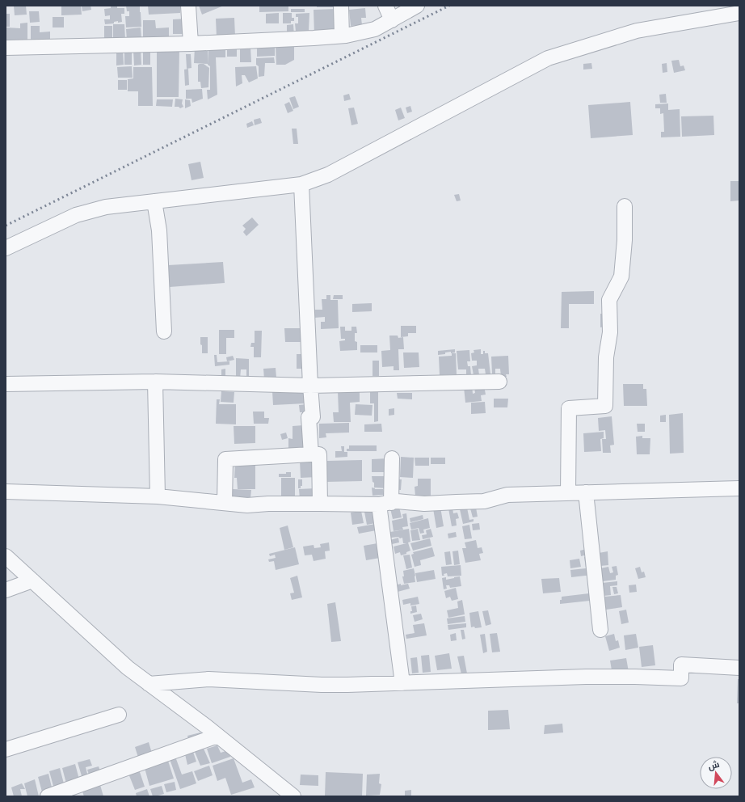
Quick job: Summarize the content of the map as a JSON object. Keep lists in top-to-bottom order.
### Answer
{
  "north": "top"
}
